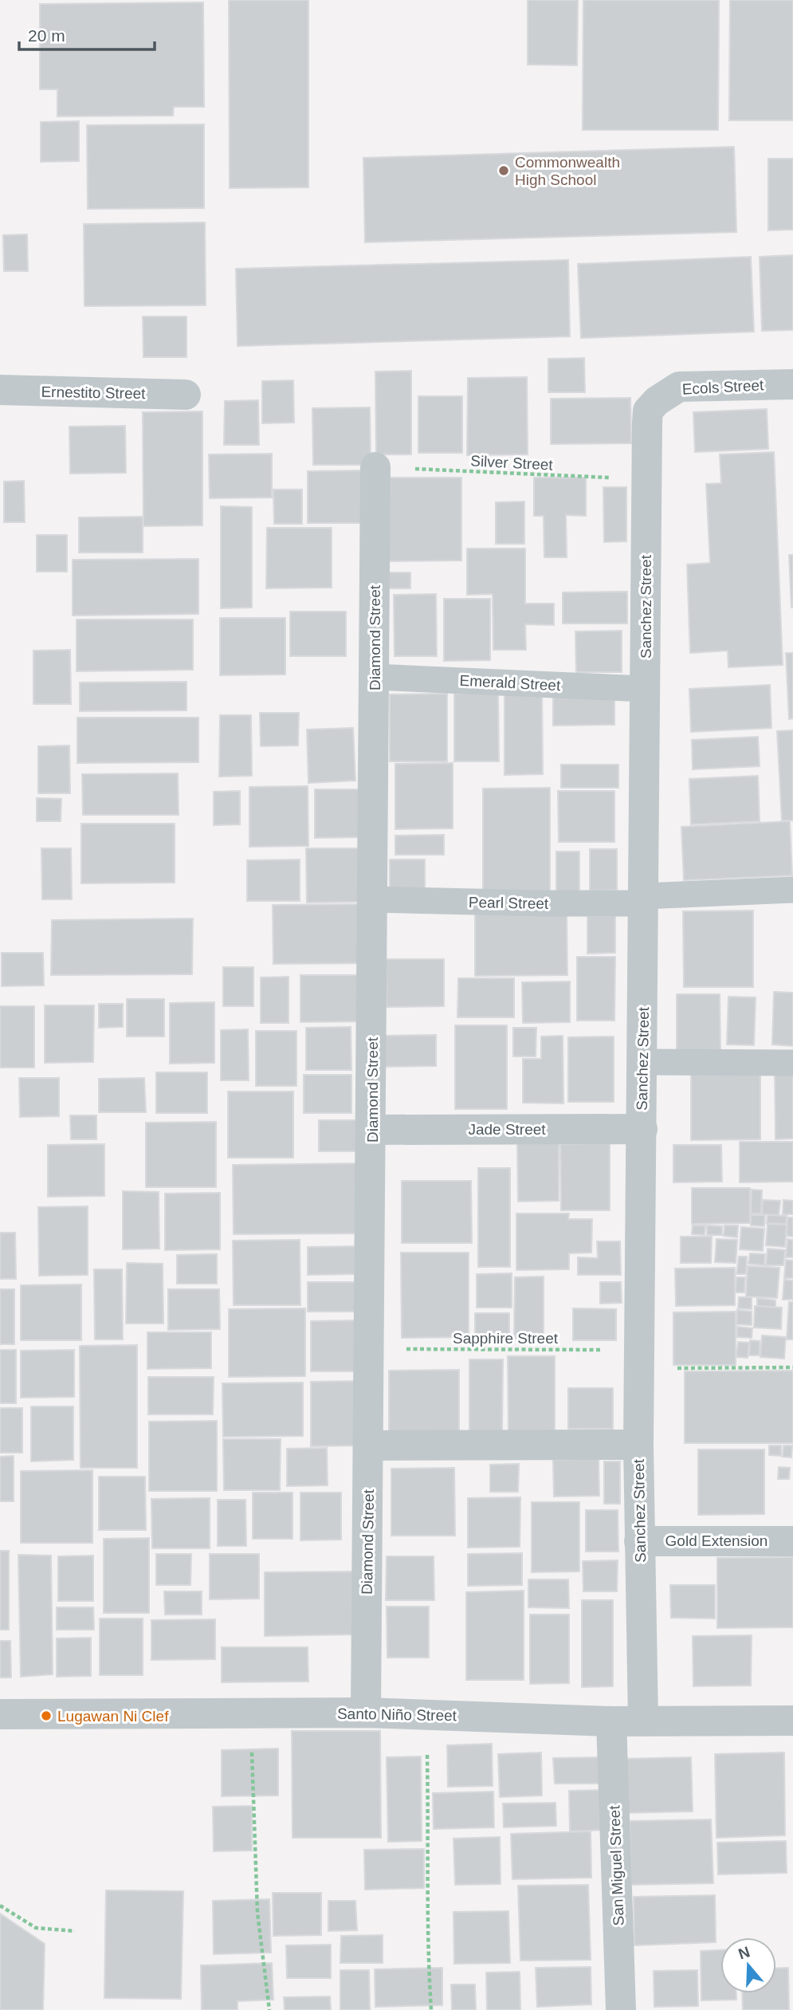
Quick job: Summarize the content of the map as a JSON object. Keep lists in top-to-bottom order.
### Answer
{
  "streets": {
    "street": [
      "Ecols Street",
      "Ernestito Street",
      "Sanchez Street",
      "Diamond Street",
      "Jade Street",
      "Gold Extension",
      "Santo Niño Street",
      "San Miguel Street"
    ],
    "lane": ["Emerald Street", "Pearl Street"],
    "path": ["Silver Street", "Sapphire Street"]
  },
  "crossings": [
    ["Ecols Street", "Sanchez Street"],
    ["Silver Street", "Sanchez Street"],
    ["Silver Street", "Diamond Street"],
    ["Sanchez Street", "Emerald Street"],
    ["Sanchez Street", "Pearl Street"],
    ["Sanchez Street", "Jade Street"],
    ["Sanchez Street", "Sapphire Street"],
    ["Sanchez Street", "Gold Extension"],
    ["Sanchez Street", "Santo Niño Street"],
    ["Diamond Street", "Emerald Street"],
    ["Diamond Street", "Pearl Street"],
    ["Diamond Street", "Jade Street"],
    ["Diamond Street", "Sapphire Street"],
    ["Diamond Street", "Santo Niño Street"],
    ["Santo Niño Street", "San Miguel Street"]
  ],
  "places": ["Commonwealth High School", "Lugawan Ni Clef"],
  "scale_bar": "20 m",
  "north": "top"
}
